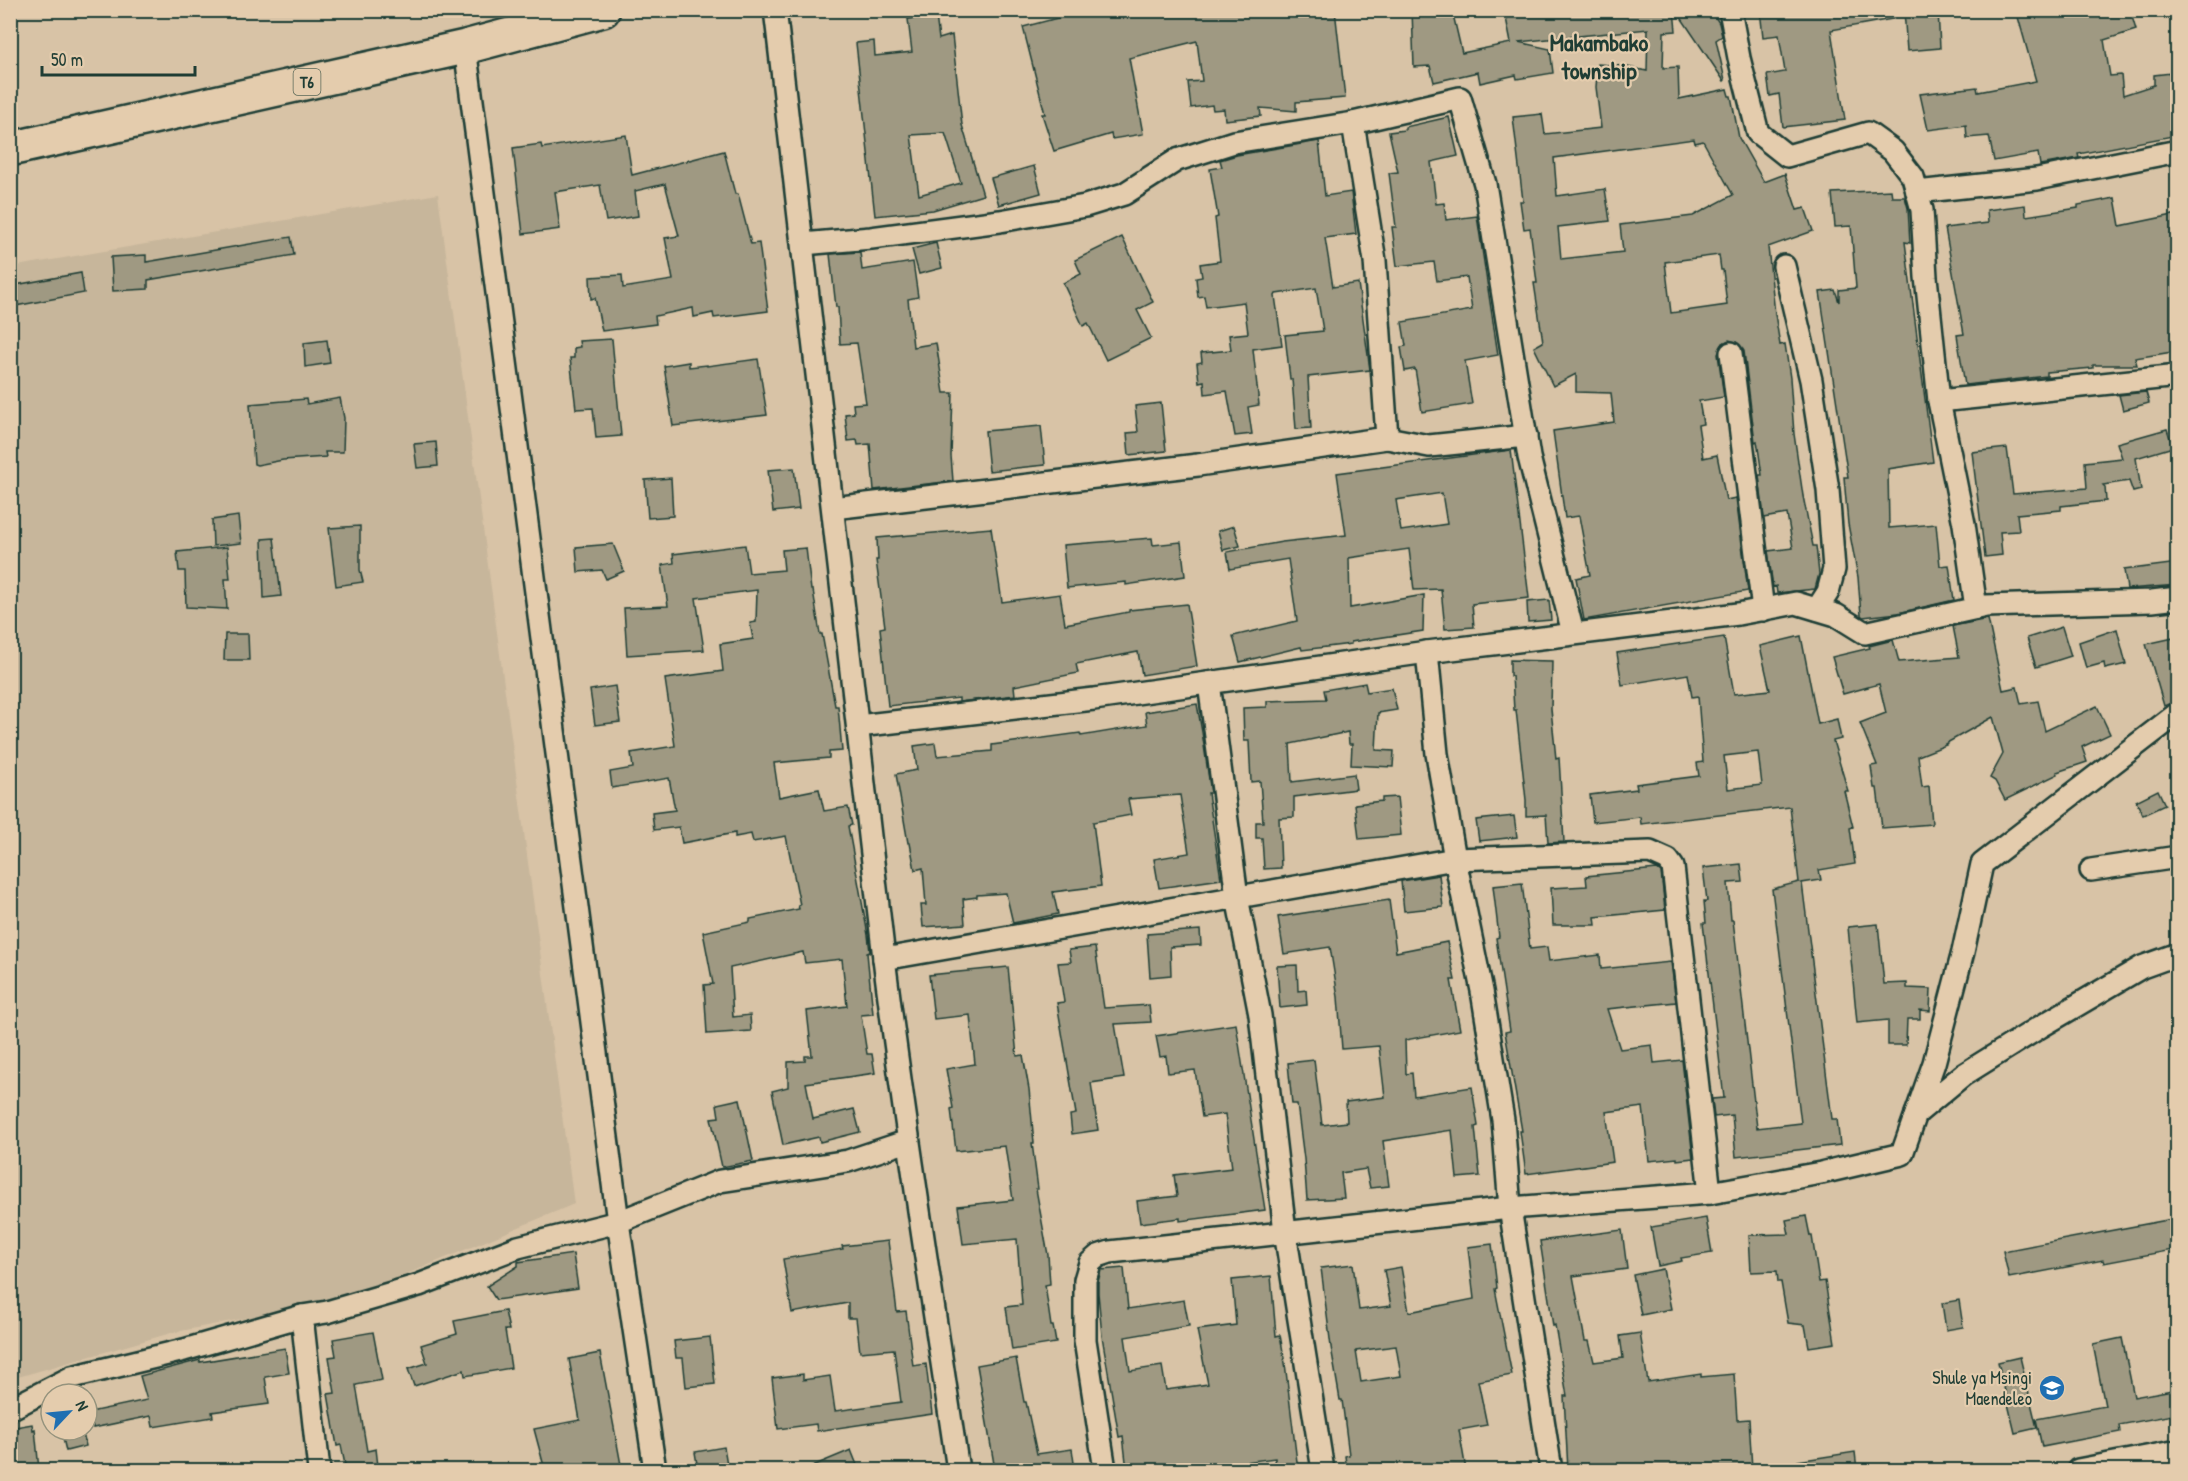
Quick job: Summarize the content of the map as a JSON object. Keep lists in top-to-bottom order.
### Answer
{
  "streets": {
    "highway": ["T6"]
  },
  "districts": ["Makambako township"],
  "places": {
    "school or university": ["Shule ya Msingi Maendeleo"]
  },
  "scale_bar": "50 m",
  "north": "top right"
}
